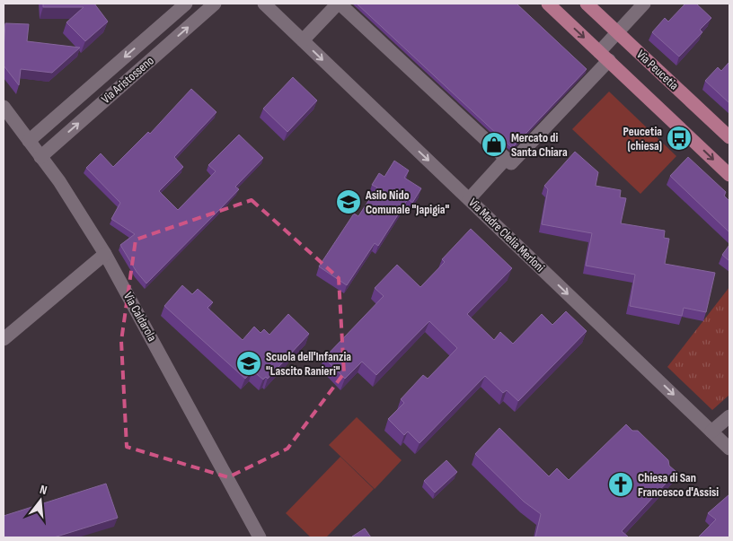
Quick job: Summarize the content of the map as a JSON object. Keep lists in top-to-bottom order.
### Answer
{
  "streets": {
    "main road": ["Via Peucetia"],
    "street": ["Via Aristosseno", "Via Madre Clelia Merloni", "Via Caldarola"]
  },
  "crossings": [
    ["Via Aristosseno", "Via Caldarola"]
  ],
  "places": {
    "bus stop": ["Peucetia (chiesa)"],
    "shop": ["Mercato di Santa Chiara"],
    "school or university": ["Asilo Nido Comunale \"Japigia\"", "Scuola dell'Infanzia \"Lascito Ranieri\""],
    "church": ["Chiesa di San Francesco d'Assisi"]
  },
  "north": "top"
}
